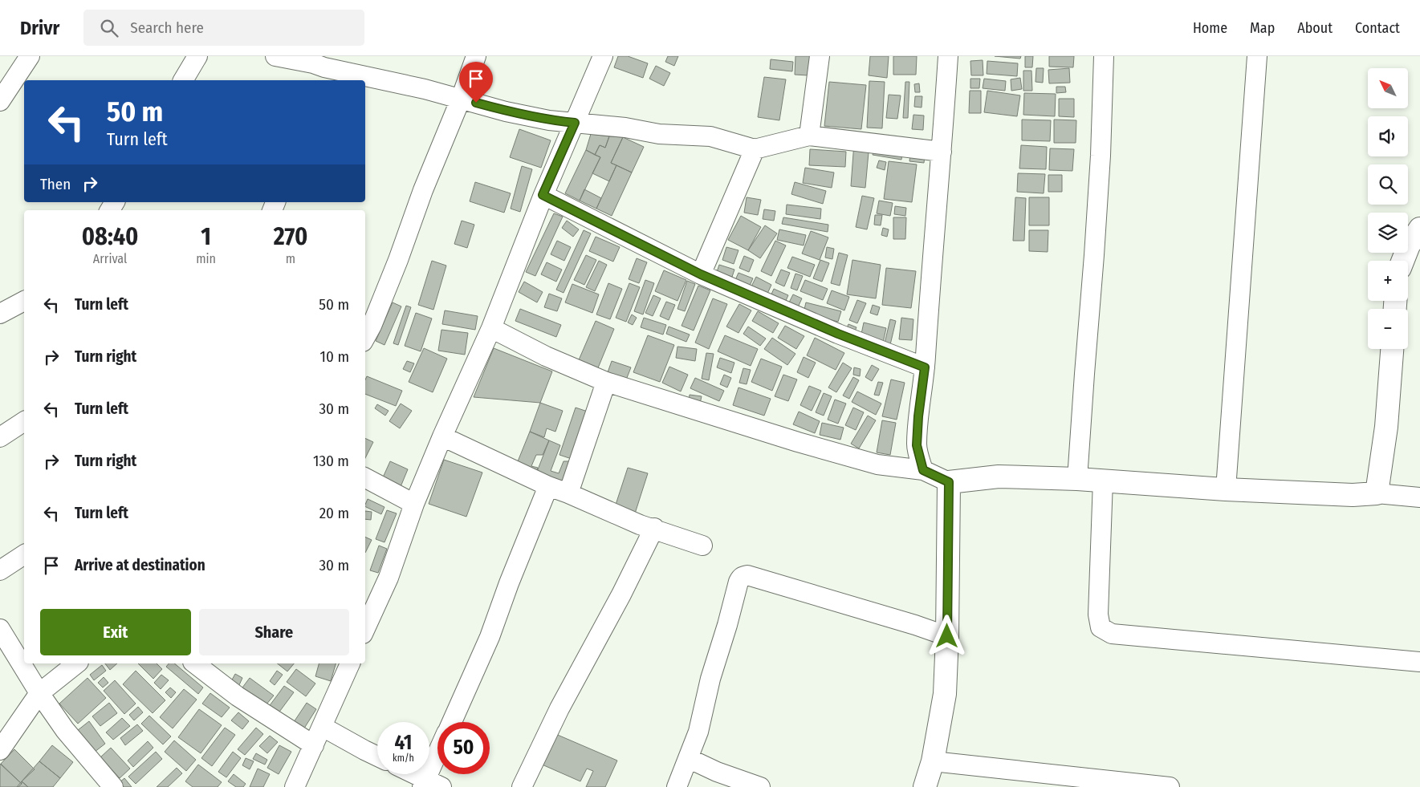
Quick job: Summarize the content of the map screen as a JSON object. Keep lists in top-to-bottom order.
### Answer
{
  "north": "top left",
  "page": {
    "header": "Drivr",
    "search": "Search here",
    "nav": [
      "Home",
      "Map",
      "About",
      "Contact"
    ],
    "map_buttons": ["+", "−"],
    "turn": ["50 m", "Turn left"],
    "then": "Then",
    "eta": [
      "08:40",
      "Arrival",
      "1",
      "min",
      "270",
      "m"
    ],
    "list": [
      {
        "name": "Turn left",
        "value": "50 m"
      },
      {
        "name": "Turn right",
        "value": "10 m"
      },
      {
        "name": "Turn left",
        "value": "30 m"
      },
      {
        "name": "Turn right",
        "value": "130 m"
      },
      {
        "name": "Turn left",
        "value": "20 m"
      },
      {
        "name": "Arrive at destination",
        "value": "30 m"
      }
    ],
    "buttons": ["Exit", "Share"],
    "speed": "41 km/h",
    "limit": "50"
  }
}
